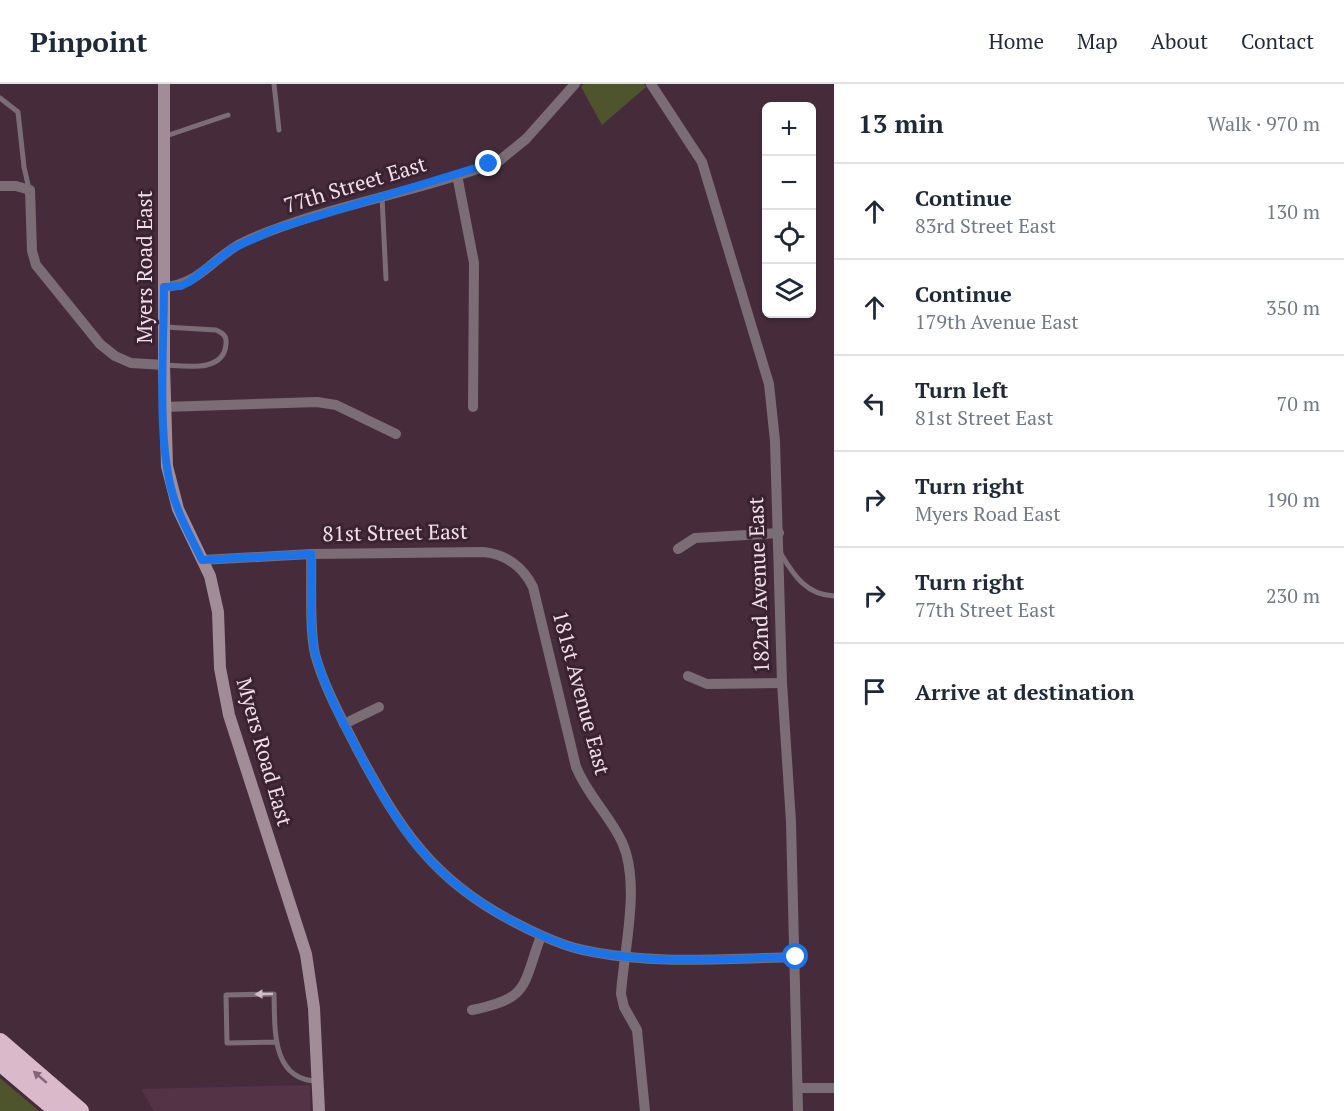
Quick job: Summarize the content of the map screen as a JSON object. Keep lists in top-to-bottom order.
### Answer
{
  "streets": {
    "street": [
      "77th Street East",
      "Myers Road East",
      "81st Street East",
      "182nd Avenue East",
      "181st Avenue East"
    ]
  },
  "crossings": [
    ["77th Street East", "Myers Road East"],
    ["Myers Road East", "81st Street East"],
    ["81st Street East", "181st Avenue East"]
  ],
  "page": {
    "header": "Pinpoint",
    "nav": [
      "Home",
      "Map",
      "About",
      "Contact"
    ],
    "heading": ["13 min", "Walk · 970 m"],
    "map_buttons": ["+", "−"],
    "list": [
      ["Continue", "83rd Street East", "130 m"],
      ["Continue", "179th Avenue East", "350 m"],
      ["Turn left", "81st Street East", "70 m"],
      ["Turn right", "Myers Road East", "190 m"],
      ["Turn right", "77th Street East", "230 m"],
      "Arrive at destination"
    ]
  }
}
